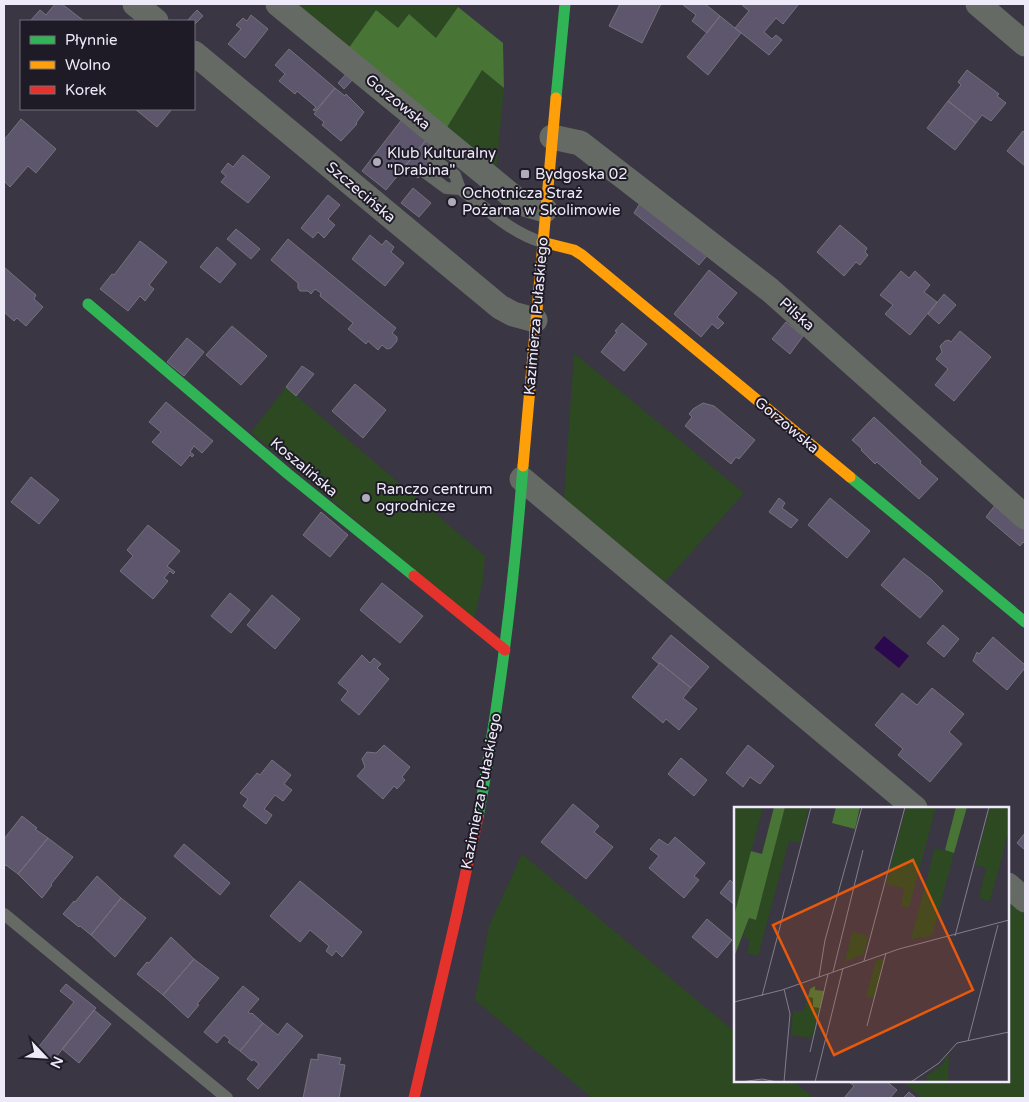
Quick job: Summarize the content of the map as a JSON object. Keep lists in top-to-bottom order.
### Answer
{
  "streets": {
    "street": [
      "Gorzowska",
      "Szczecińska",
      "Pilska",
      "Kazimierza Pułaskiego",
      "Koszalińska"
    ]
  },
  "crossings": [
    ["Gorzowska", "Kazimierza Pułaskiego"],
    ["Szczecińska", "Kazimierza Pułaskiego"],
    ["Pilska", "Kazimierza Pułaskiego"],
    ["Kazimierza Pułaskiego", "Koszalińska"]
  ],
  "places": {
    "other": ["Klub Kulturalny \"Drabina\"", "Ochotnicza Straż Pożarna w Skolimowie", "Ranczo centrum ogrodnicze"],
    "transit": ["Bydgoska 02"]
  },
  "legend": ["Płynnie", "Wolno", "Korek"],
  "north": "bottom right"
}
